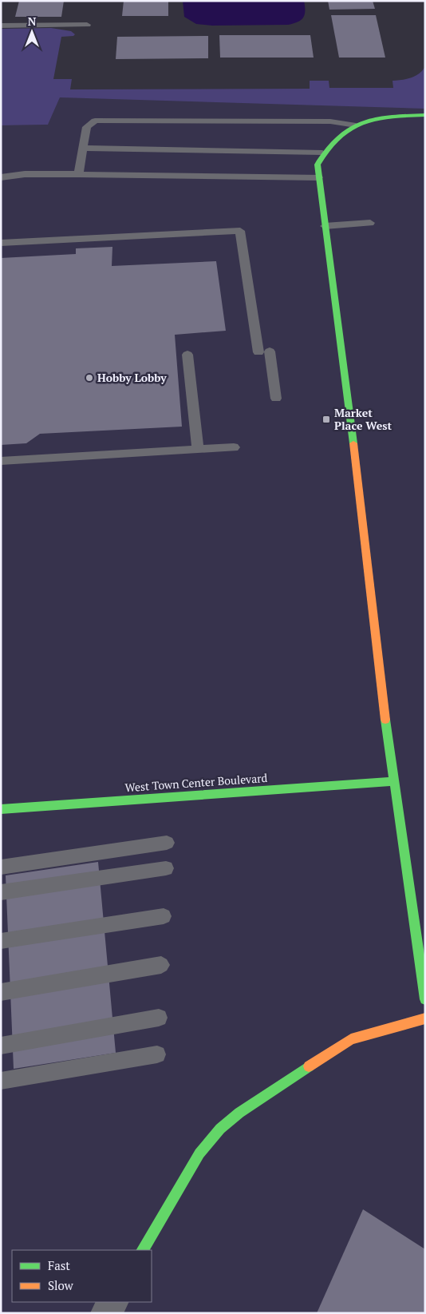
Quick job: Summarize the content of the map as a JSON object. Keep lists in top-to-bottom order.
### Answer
{
  "streets": {
    "street": ["West Town Center Boulevard"]
  },
  "places": {
    "other": ["Hobby Lobby"],
    "transit": ["Market Place West"]
  },
  "legend": ["Fast", "Slow"],
  "north": "top"
}
